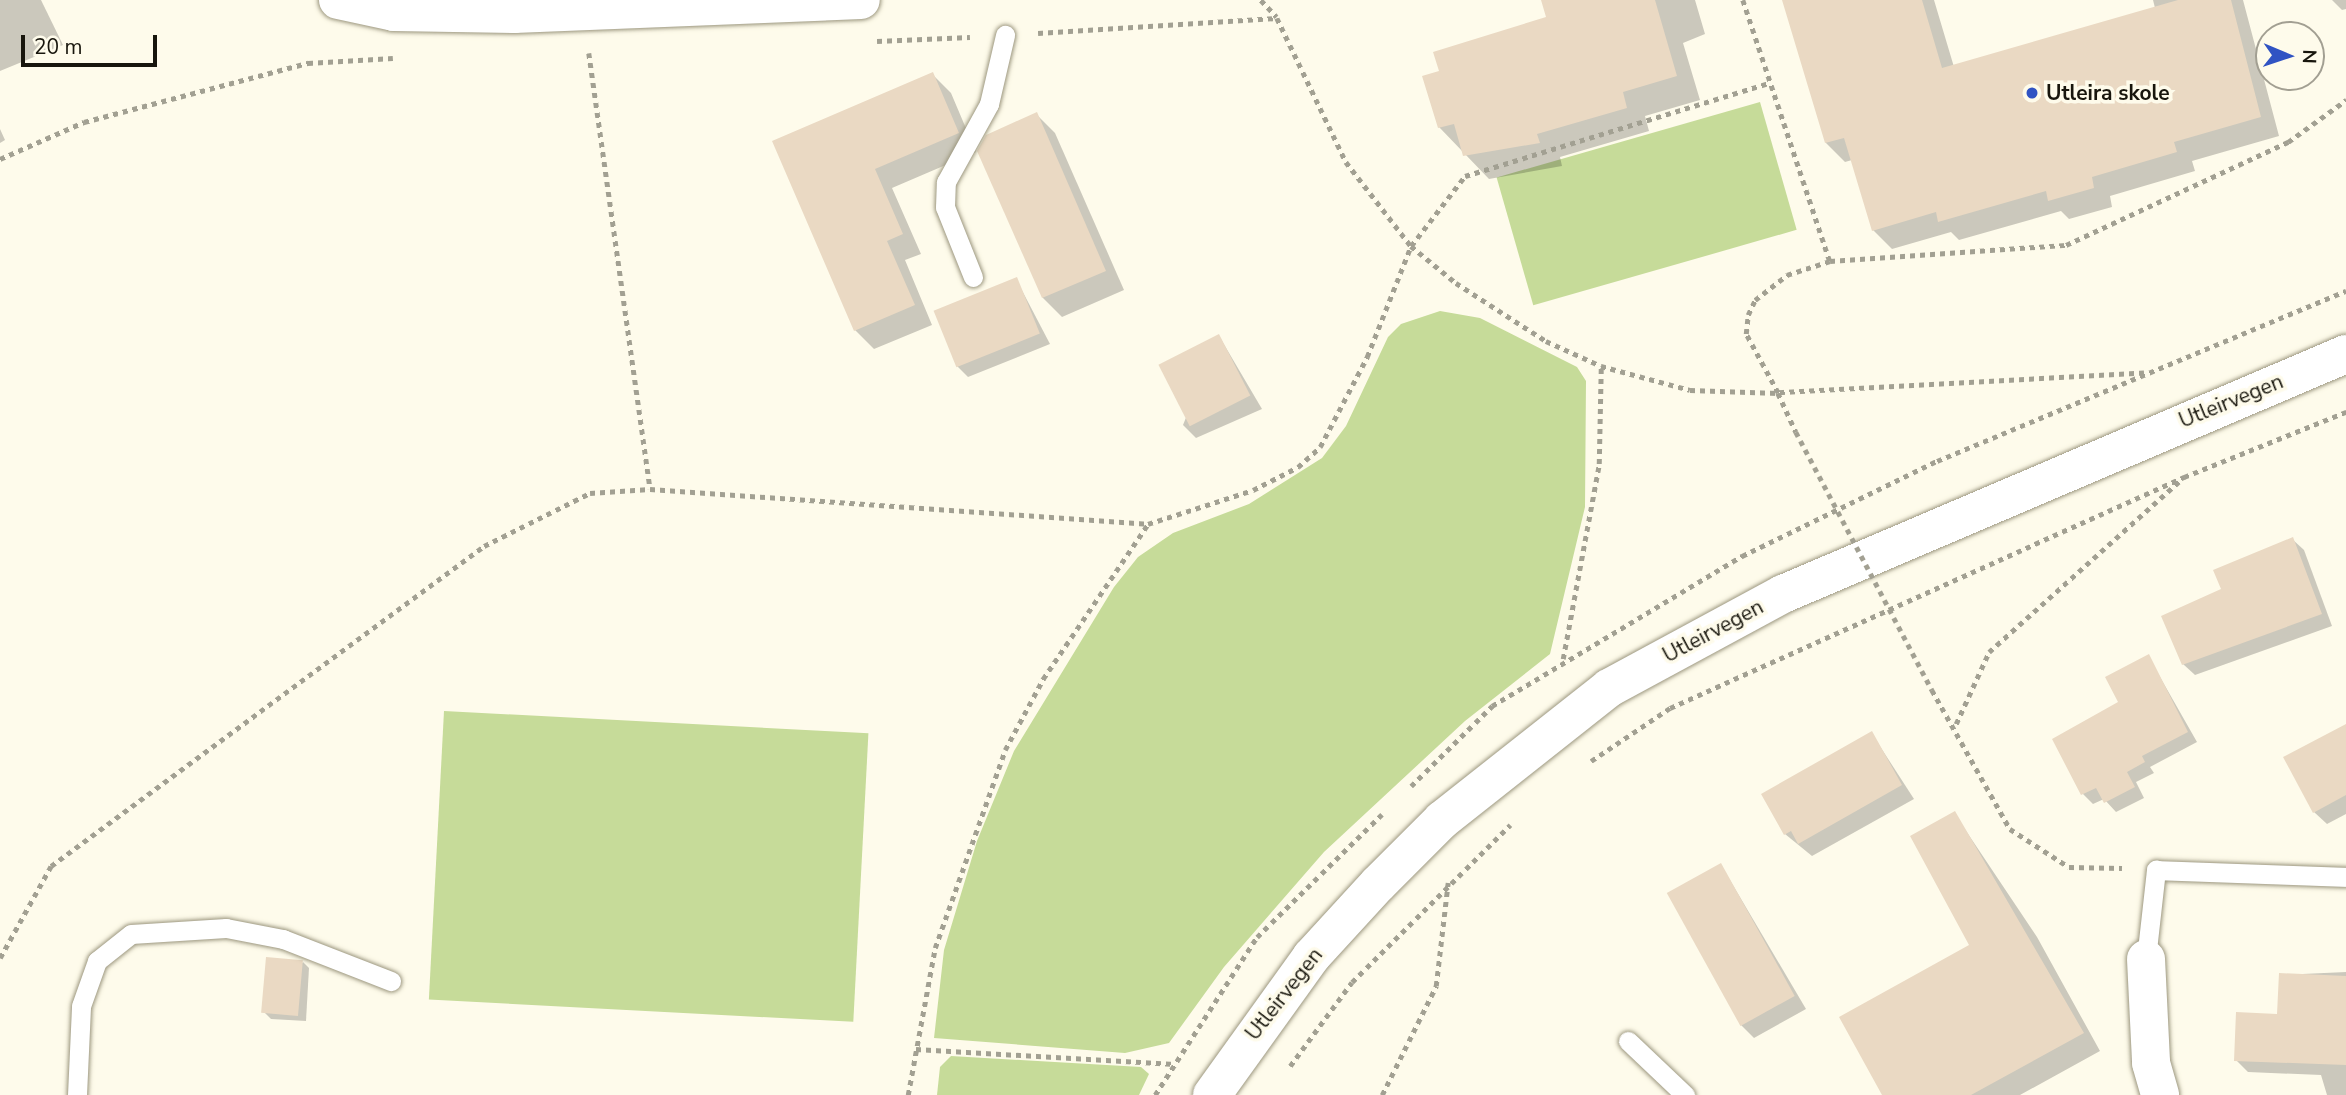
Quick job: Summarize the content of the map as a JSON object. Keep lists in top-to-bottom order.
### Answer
{
  "streets": {
    "main road": ["Utleirvegen"]
  },
  "places": ["Utleira skole"],
  "scale_bar": "20 m",
  "north": "right"
}
